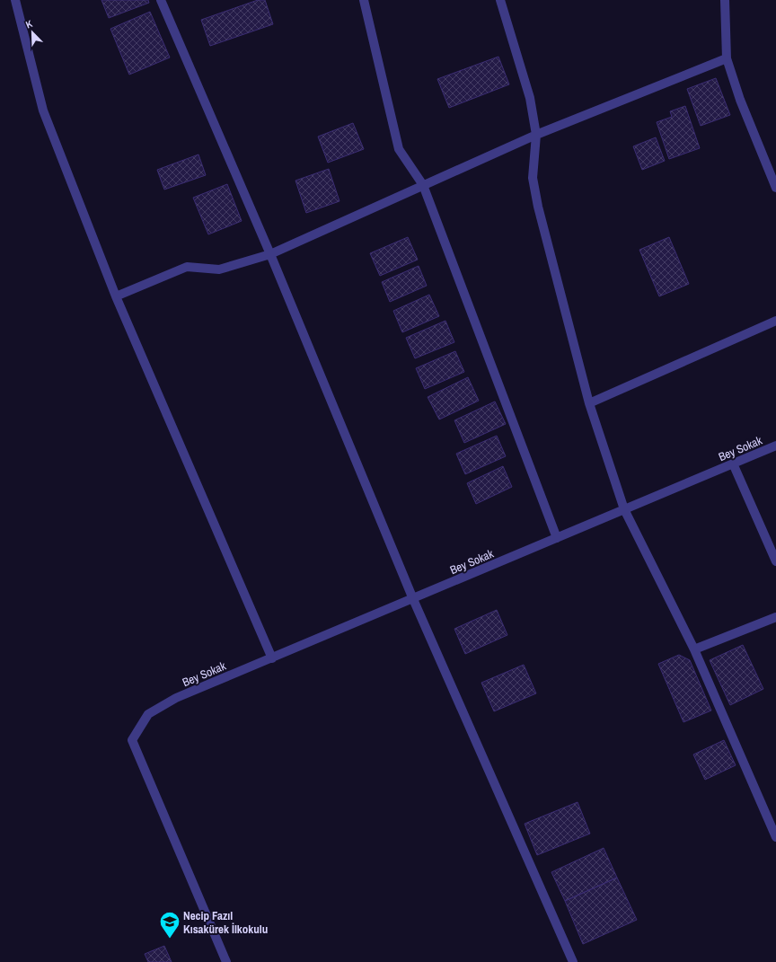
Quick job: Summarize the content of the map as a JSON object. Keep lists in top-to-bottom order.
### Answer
{
  "streets": {
    "street": ["Bey Sokak"]
  },
  "places": {
    "school or university": ["Necip Fazıl Kısakürek İlkokulu"]
  },
  "north": "top left"
}
